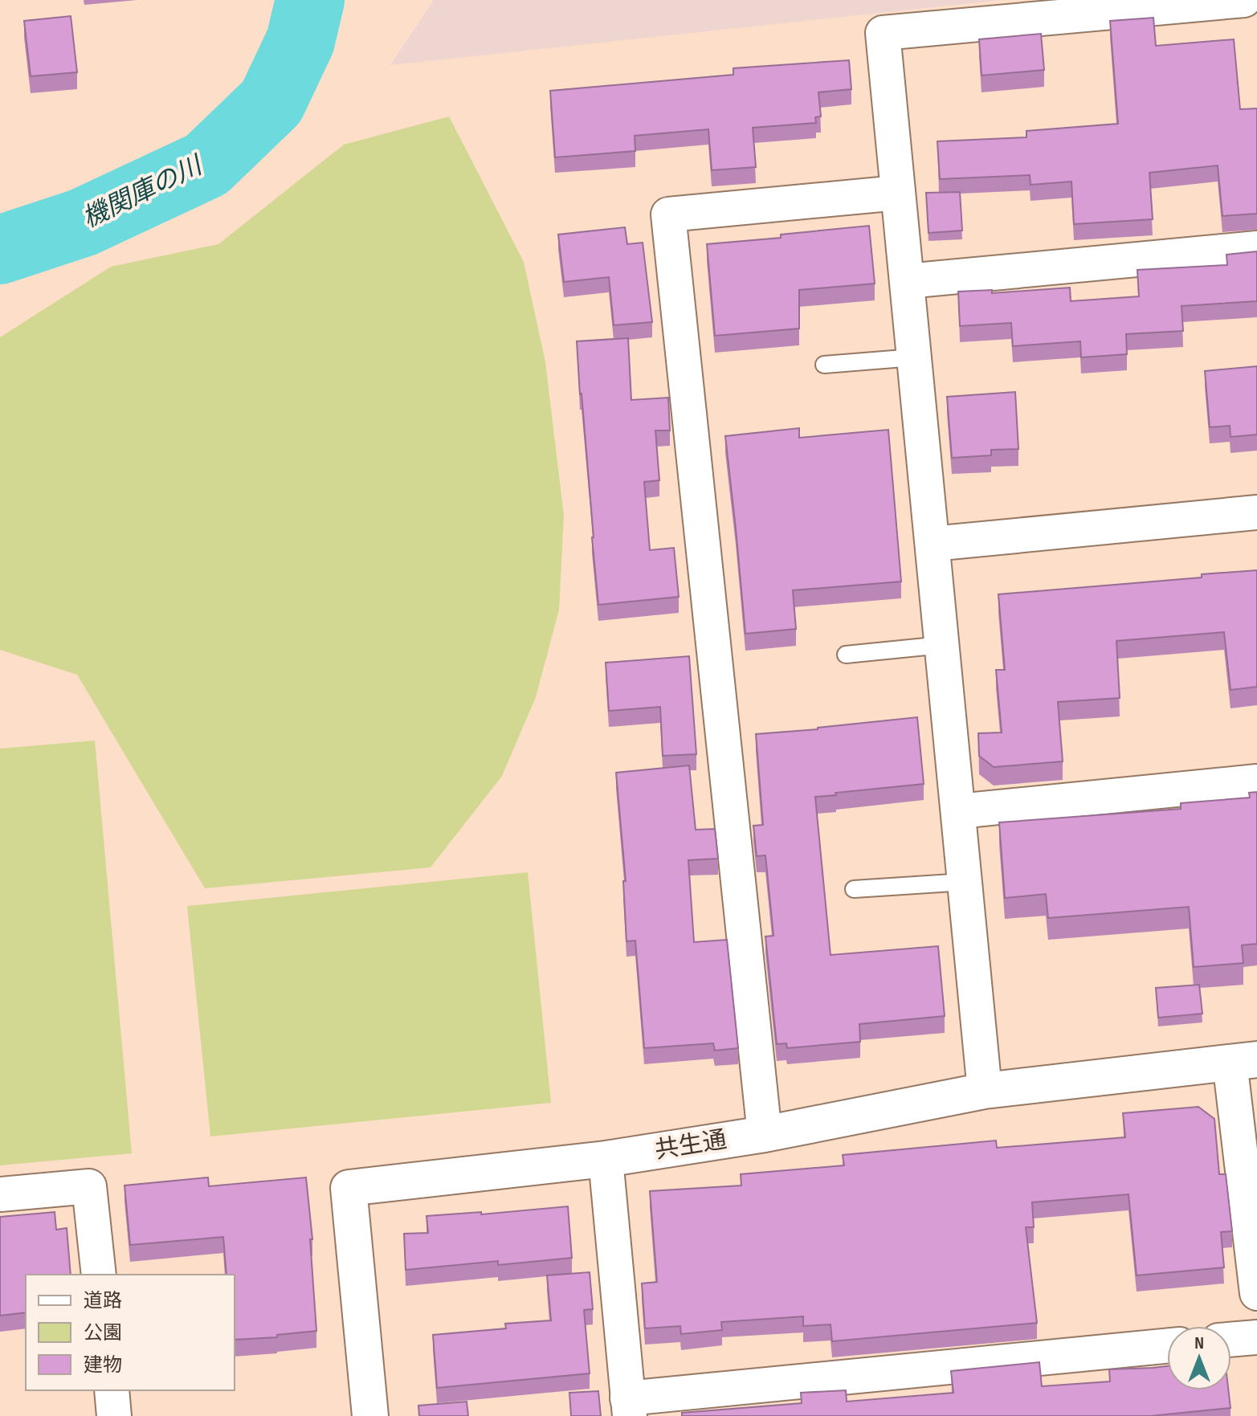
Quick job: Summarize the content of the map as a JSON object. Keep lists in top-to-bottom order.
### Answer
{
  "streets": {
    "street": ["共生通"]
  },
  "water": ["機関庫の川"],
  "legend": ["道路", "公園", "建物"],
  "north": "top"
}
